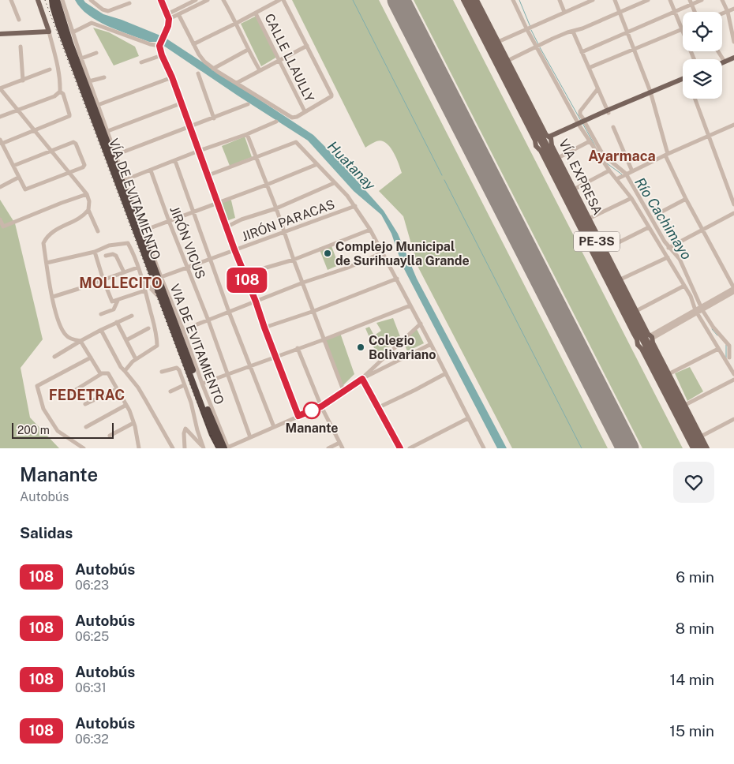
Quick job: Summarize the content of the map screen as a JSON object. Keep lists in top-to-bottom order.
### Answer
{
  "streets": {
    "highway": ["VÍA DE EVITAMIENTO"],
    "main road": ["VÍA EXPRESA", "PE-3S"],
    "street": [
      "CALLE LLAULLY",
      "JIRÓN PARACAS",
      "JIRÓN VICUS",
      "VIA DE EVITAMIENTO"
    ]
  },
  "crossings": [
    ["VÍA DE EVITAMIENTO", "VIA DE EVITAMIENTO"],
    ["JIRÓN PARACAS", "JIRÓN VICUS"],
    ["JIRÓN PARACAS", "VIA DE EVITAMIENTO"]
  ],
  "districts": ["Ayarmaca", "MOLLECITO", "FEDETRAC"],
  "water": ["Huatanay", "Río Cachimayo"],
  "places": ["Complejo Municipal de Surihuaylla Grande", "Colegio Bolivariano", "Manante"],
  "lines": ["bus line 108"],
  "scale_bar": "200 m",
  "page": {
    "on_map": "108",
    "scale": "200 m",
    "heading": [
      ["Manante", "Autobús"],
      "Salidas"
    ],
    "list": [
      {
        "mark": "108",
        "name": "Autobús",
        "note": "06:23",
        "value": "6 min"
      },
      {
        "mark": "108",
        "name": "Autobús",
        "note": "06:25",
        "value": "8 min"
      },
      {
        "mark": "108",
        "name": "Autobús",
        "note": "06:31",
        "value": "14 min"
      },
      {
        "mark": "108",
        "name": "Autobús",
        "note": "06:32",
        "value": "15 min"
      }
    ]
  }
}
